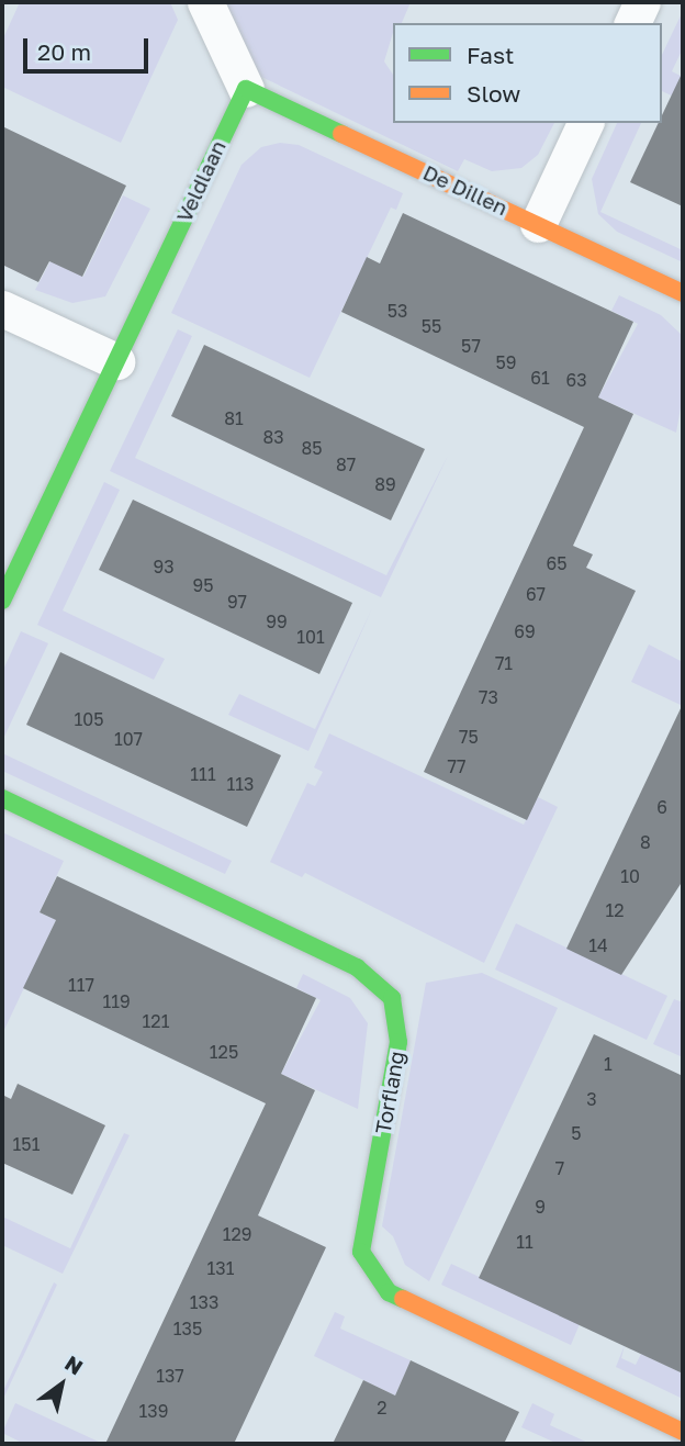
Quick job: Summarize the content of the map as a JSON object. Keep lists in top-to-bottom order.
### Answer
{
  "streets": {
    "street": ["Veldlaan", "De Dillen", "Torflang"]
  },
  "crossings": [
    ["Veldlaan", "De Dillen"]
  ],
  "house_numbers": [
    "53",
    "55",
    "57",
    "59",
    "61",
    "63",
    "81",
    "83",
    "85",
    "87",
    "89",
    "65",
    "93",
    "95",
    "67",
    "97",
    "99",
    "69",
    "101",
    "71",
    "73",
    "105",
    "75",
    "107",
    "77",
    "111",
    "113",
    "6",
    "8",
    "10",
    "12",
    "14",
    "117",
    "119",
    "121",
    "125",
    "1",
    "3",
    "5",
    "151",
    "7",
    "9",
    "129",
    "11",
    "131",
    "133",
    "135",
    "137",
    "2",
    "139"
  ],
  "legend": ["Fast", "Slow"],
  "scale_bar": "20 m",
  "north": "top right"
}
